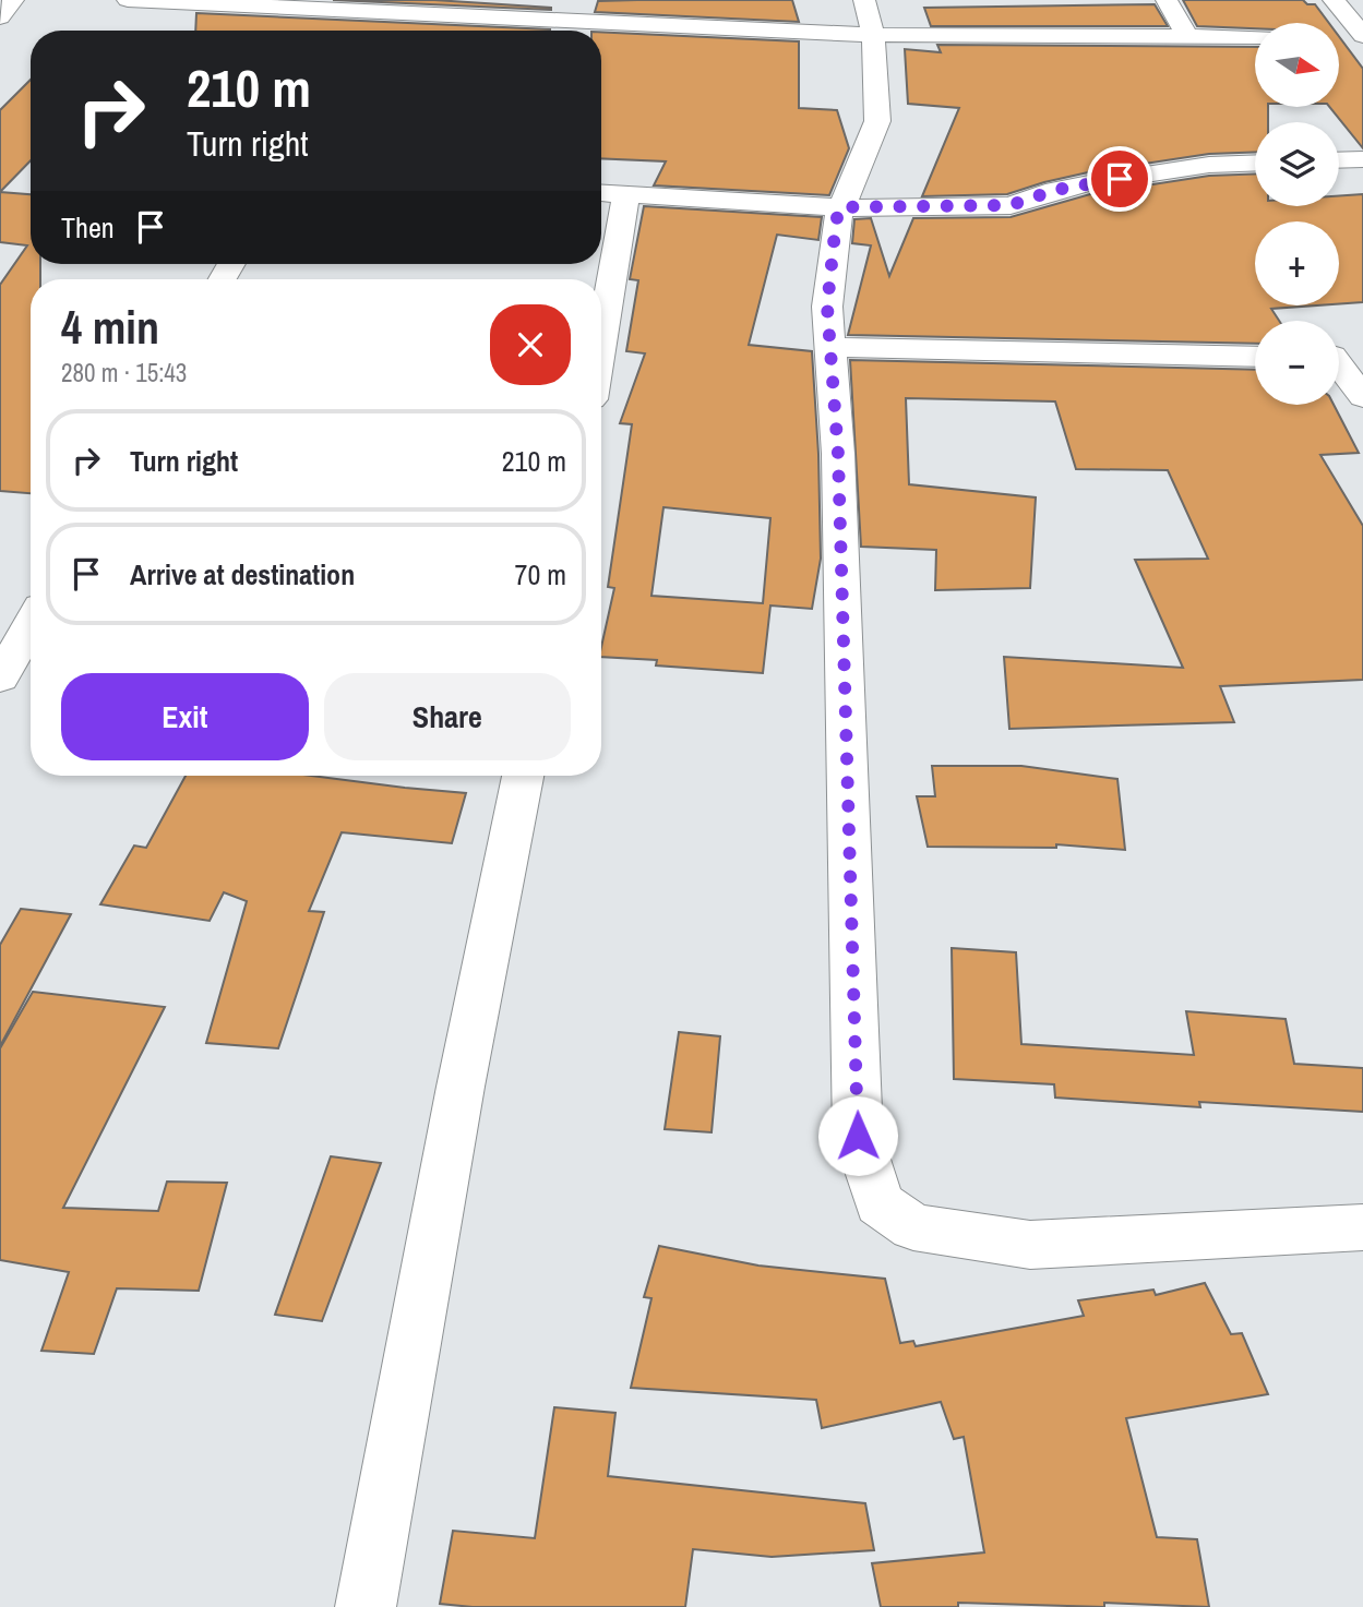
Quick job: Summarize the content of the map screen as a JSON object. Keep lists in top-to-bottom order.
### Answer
{
  "north": "right",
  "page": {
    "map_buttons": ["+", "−"],
    "turn": ["210 m", "Turn right"],
    "then": "Then",
    "heading": ["4 min", "280 m · 15:43"],
    "list": [
      {
        "name": "Turn right",
        "value": "210 m"
      },
      {
        "name": "Arrive at destination",
        "value": "70 m"
      }
    ],
    "buttons": ["Exit", "Share"]
  }
}
